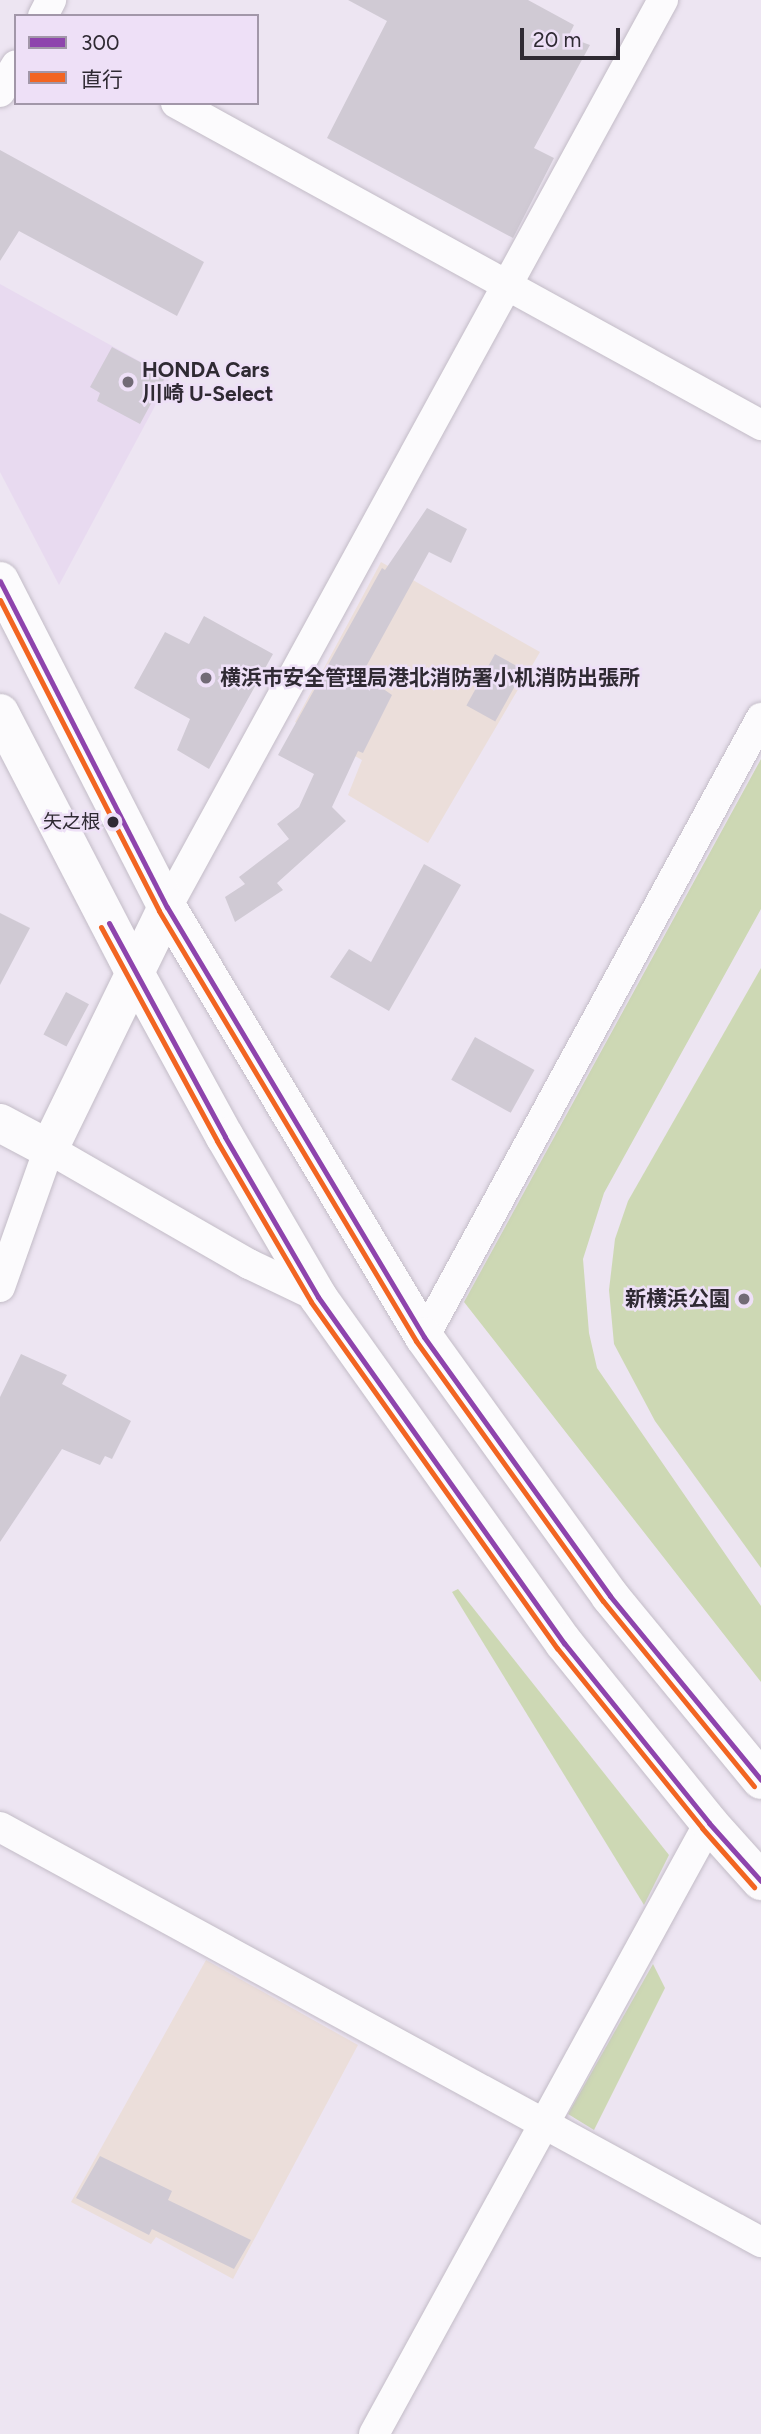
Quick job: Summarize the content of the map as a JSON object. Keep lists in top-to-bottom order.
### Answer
{
  "places": [
    "HONDA Cars 川崎 U-Select",
    "横浜市安全管理局港北消防署小机消防出張所",
    "矢之根",
    "新横浜公園"
  ],
  "lines": ["transit line 300", "transit line 直行"],
  "legend": ["300", "直行"],
  "scale_bar": "20 m"
}
